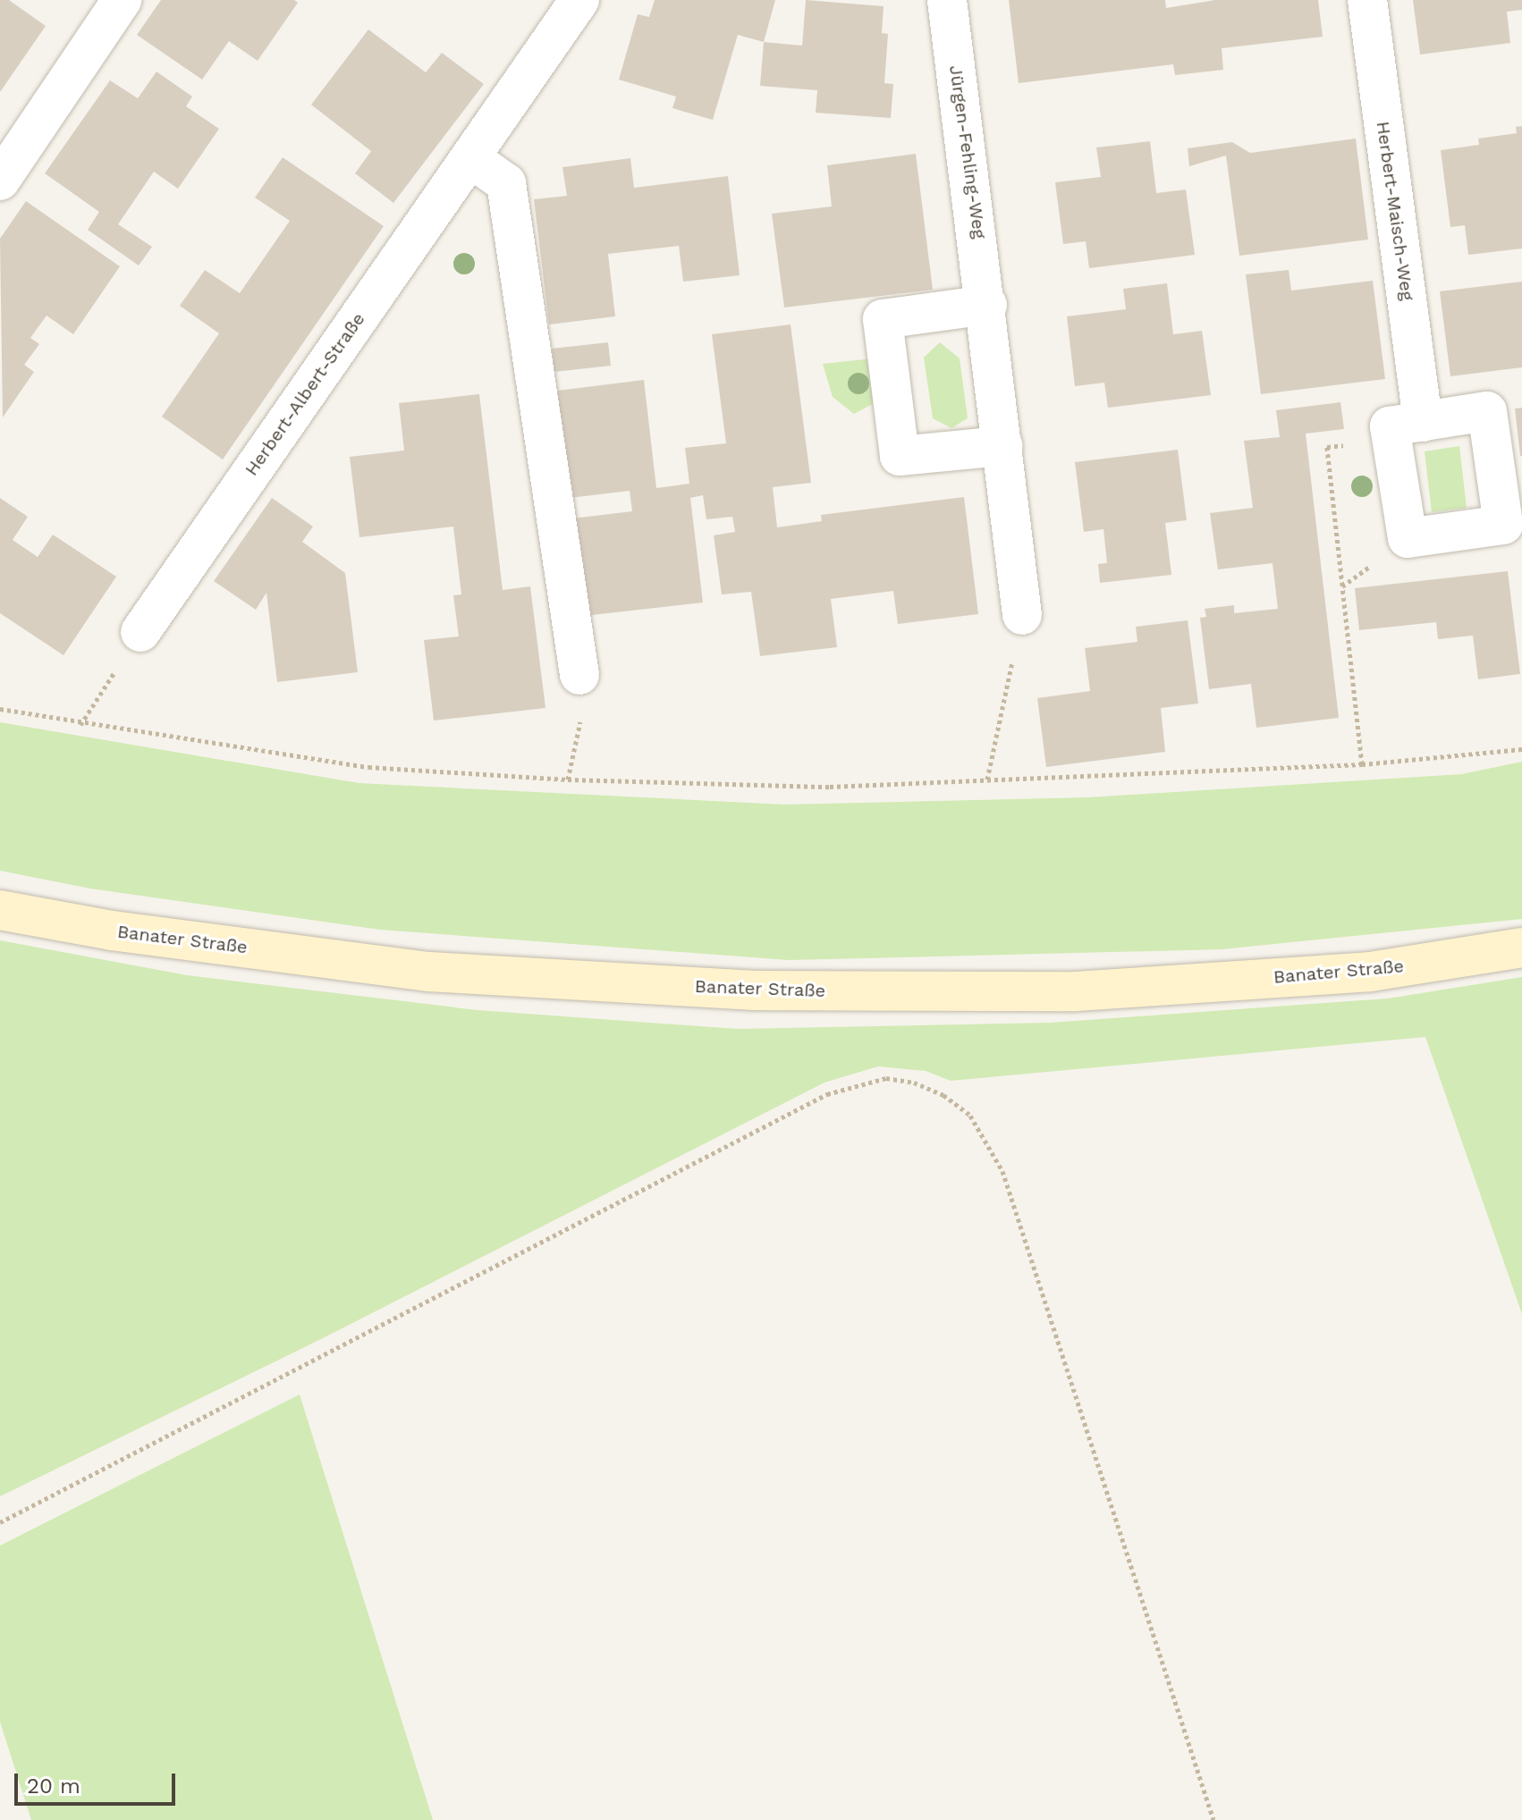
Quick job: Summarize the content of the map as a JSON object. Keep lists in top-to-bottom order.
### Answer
{
  "streets": {
    "main road": ["Banater Straße"],
    "street": ["Jürgen-Fehling-Weg", "Herbert-Maisch-Weg", "Herbert-Albert-Straße"]
  },
  "scale_bar": "20 m"
}
